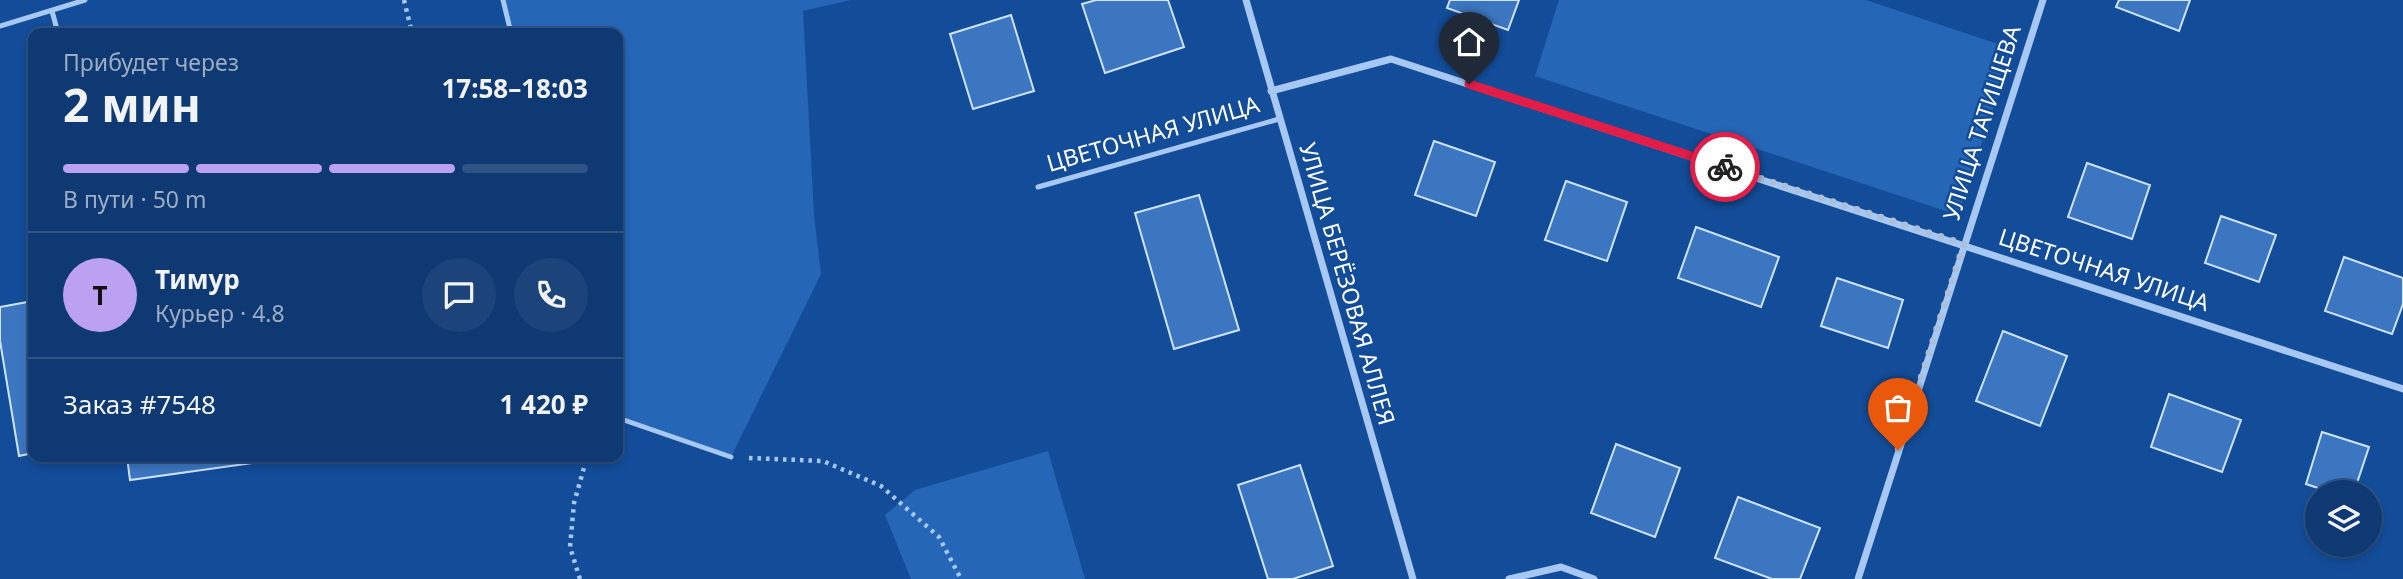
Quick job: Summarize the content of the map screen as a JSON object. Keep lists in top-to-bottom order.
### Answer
{
  "streets": {
    "street": ["УЛИЦА ТАТИЩЕВА", "ЦВЕТОЧНАЯ УЛИЦА", "УЛИЦА БЕРЁЗОВАЯ АЛЛЕЯ"]
  },
  "crossings": [
    ["УЛИЦА ТАТИЩЕВА", "ЦВЕТОЧНАЯ УЛИЦА"],
    ["ЦВЕТОЧНАЯ УЛИЦА", "УЛИЦА БЕРЁЗОВАЯ АЛЛЕЯ"]
  ],
  "page": {
    "heading": ["2 мин", "Прибудет через", "17:58–18:03"],
    "panel": [
      "Тимур",
      "Курьер · 4.8",
      "Заказ #7548",
      "1 420 ₽"
    ],
    "bar": "В пути · 50 m",
    "round": "Т"
  }
}
